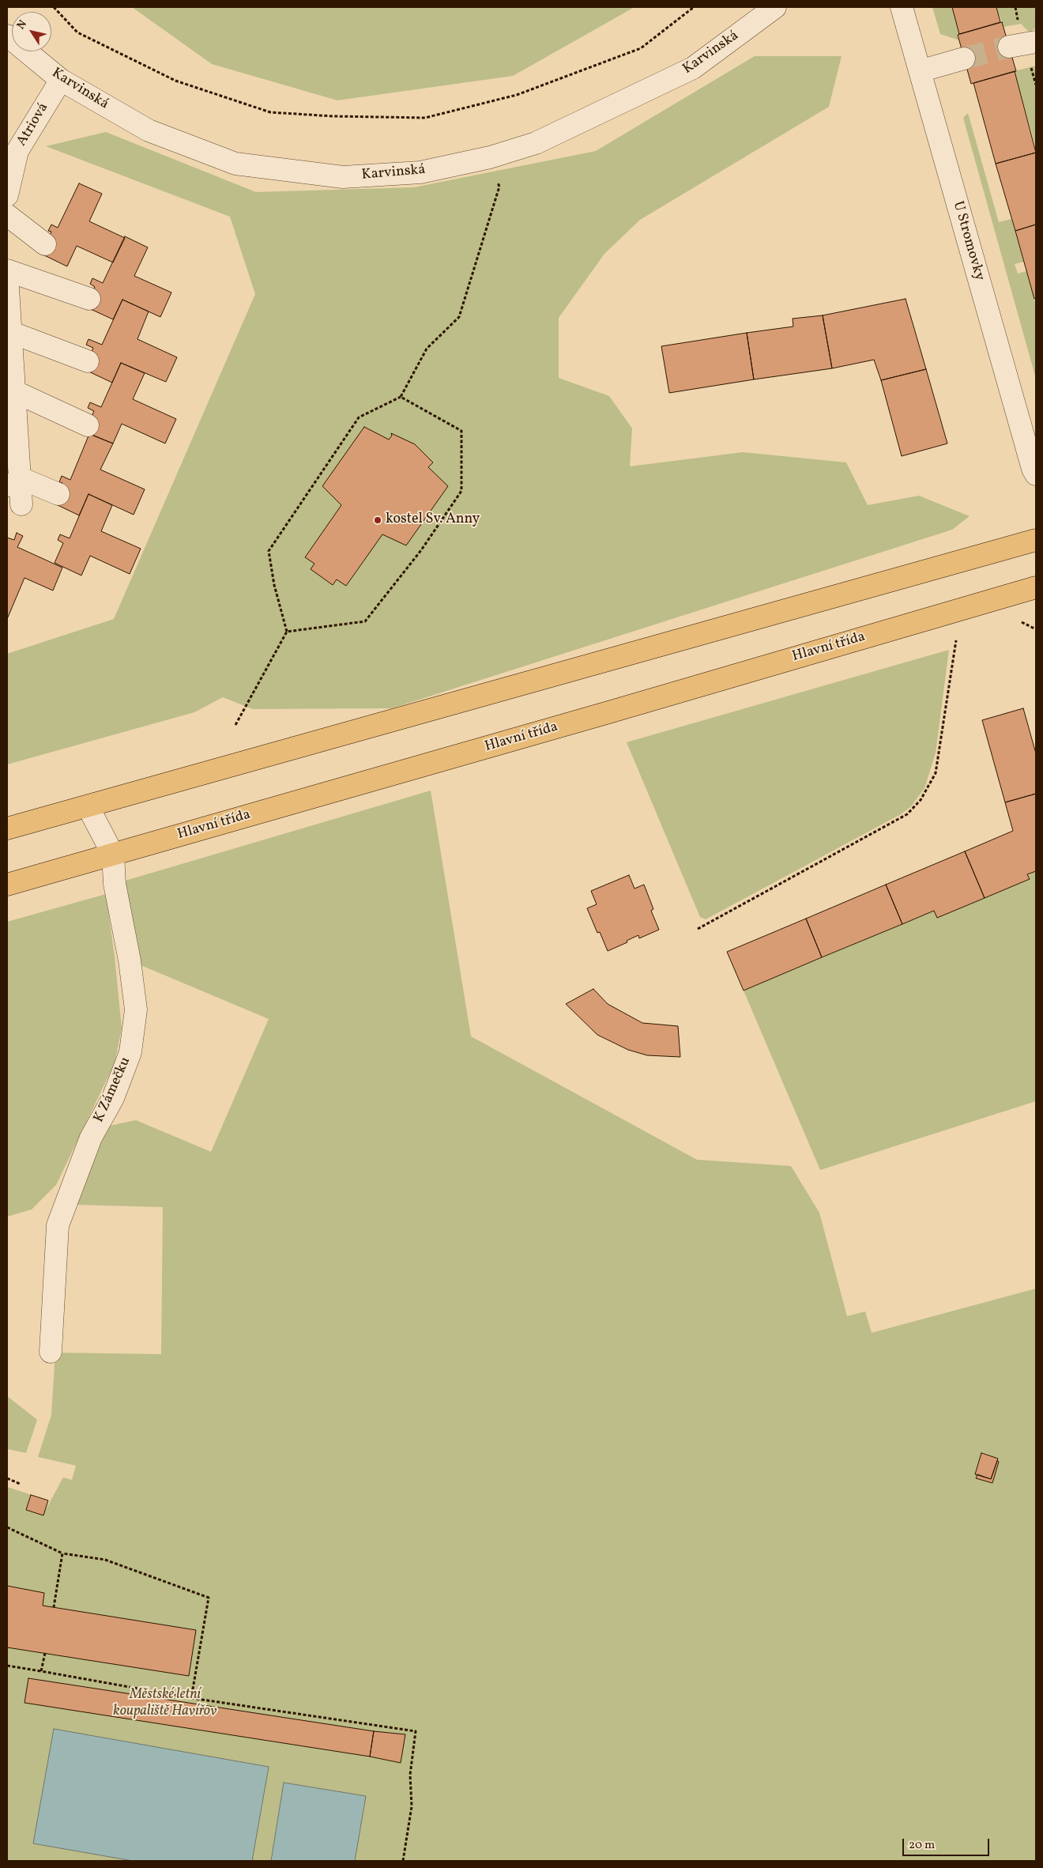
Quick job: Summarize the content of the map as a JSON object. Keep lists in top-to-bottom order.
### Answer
{
  "streets": {
    "main road": ["Hlavní třída"],
    "street": [
      "Karvinská",
      "Atriová",
      "U Stromovky",
      "K Zámečku"
    ]
  },
  "crossings": [
    ["Karvinská", "Atriová"],
    ["Hlavní třída", "K Zámečku"]
  ],
  "parks": ["Městské letní koupaliště Havířov"],
  "places": ["kostel Sv. Anny"],
  "scale_bar": "20 m",
  "north": "top left"
}
